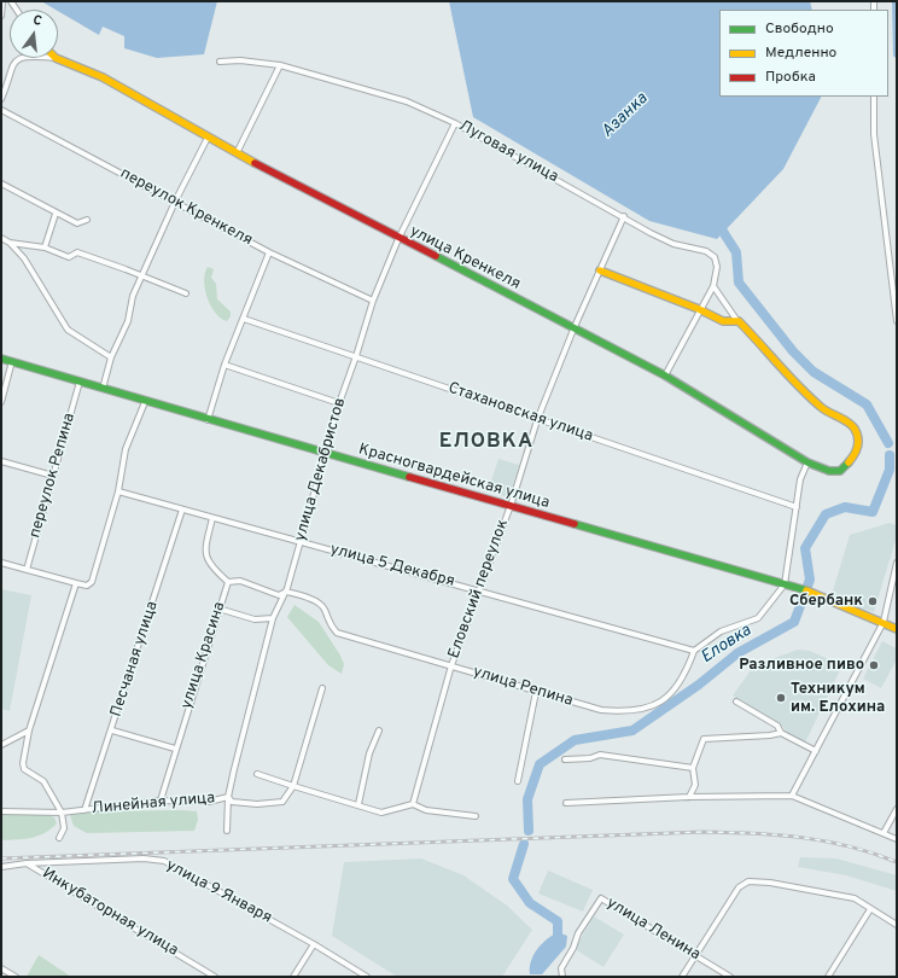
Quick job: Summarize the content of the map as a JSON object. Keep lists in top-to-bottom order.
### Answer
{
  "streets": {
    "street": [
      "Луговая улица",
      "переулок Кренкеля",
      "улица Кренкеля",
      "Стахановская улица",
      "улица Декабристов",
      "переулок Репина",
      "Красногвардейская улица",
      "улица 5 Декабря",
      "Еловский переулок",
      "улица Красина",
      "Песчаная улица",
      "улица Репина",
      "Линейная улица",
      "улица 9 Января",
      "Инкубаторная улица",
      "улица Ленина"
    ]
  },
  "crossings": [
    ["Луговая улица", "улица Декабристов"],
    ["Луговая улица", "Еловский переулок"],
    ["переулок Кренкеля", "улица Декабристов"],
    ["улица Кренкеля", "улица Декабристов"],
    ["улица Кренкеля", "Еловский переулок"],
    ["Стахановская улица", "улица Декабристов"],
    ["Стахановская улица", "Еловский переулок"],
    ["улица Декабристов", "Красногвардейская улица"],
    ["улица Декабристов", "улица 5 Декабря"],
    ["улица Декабристов", "улица Репина"],
    ["улица Декабристов", "Линейная улица"],
    ["переулок Репина", "Красногвардейская улица"],
    ["Красногвардейская улица", "Еловский переулок"],
    ["улица 5 Декабря", "Еловский переулок"],
    ["улица 5 Декабря", "улица Красина"],
    ["улица 5 Декабря", "Песчаная улица"],
    ["улица 5 Декабря", "улица Репина"],
    ["Еловский переулок", "улица Репина"],
    ["улица Красина", "Линейная улица"],
    ["Песчаная улица", "Линейная улица"],
    ["улица 9 Января", "Инкубаторная улица"]
  ],
  "districts": ["ЕЛОВКА"],
  "water": ["Азанка", "Еловка"],
  "places": ["Сбербанк", "Разливное пиво", "Техникум им. Елохина"],
  "legend": ["Свободно", "Медленно", "Пробка"],
  "north": "top"
}
